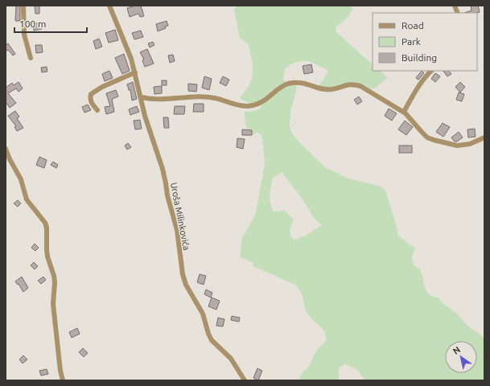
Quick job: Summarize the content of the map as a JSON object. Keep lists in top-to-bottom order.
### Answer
{
  "streets": {
    "street": ["Uroša Milinkovića"]
  },
  "legend": ["Road", "Park", "Building"],
  "scale_bar": "100 m",
  "north": "top left"
}
